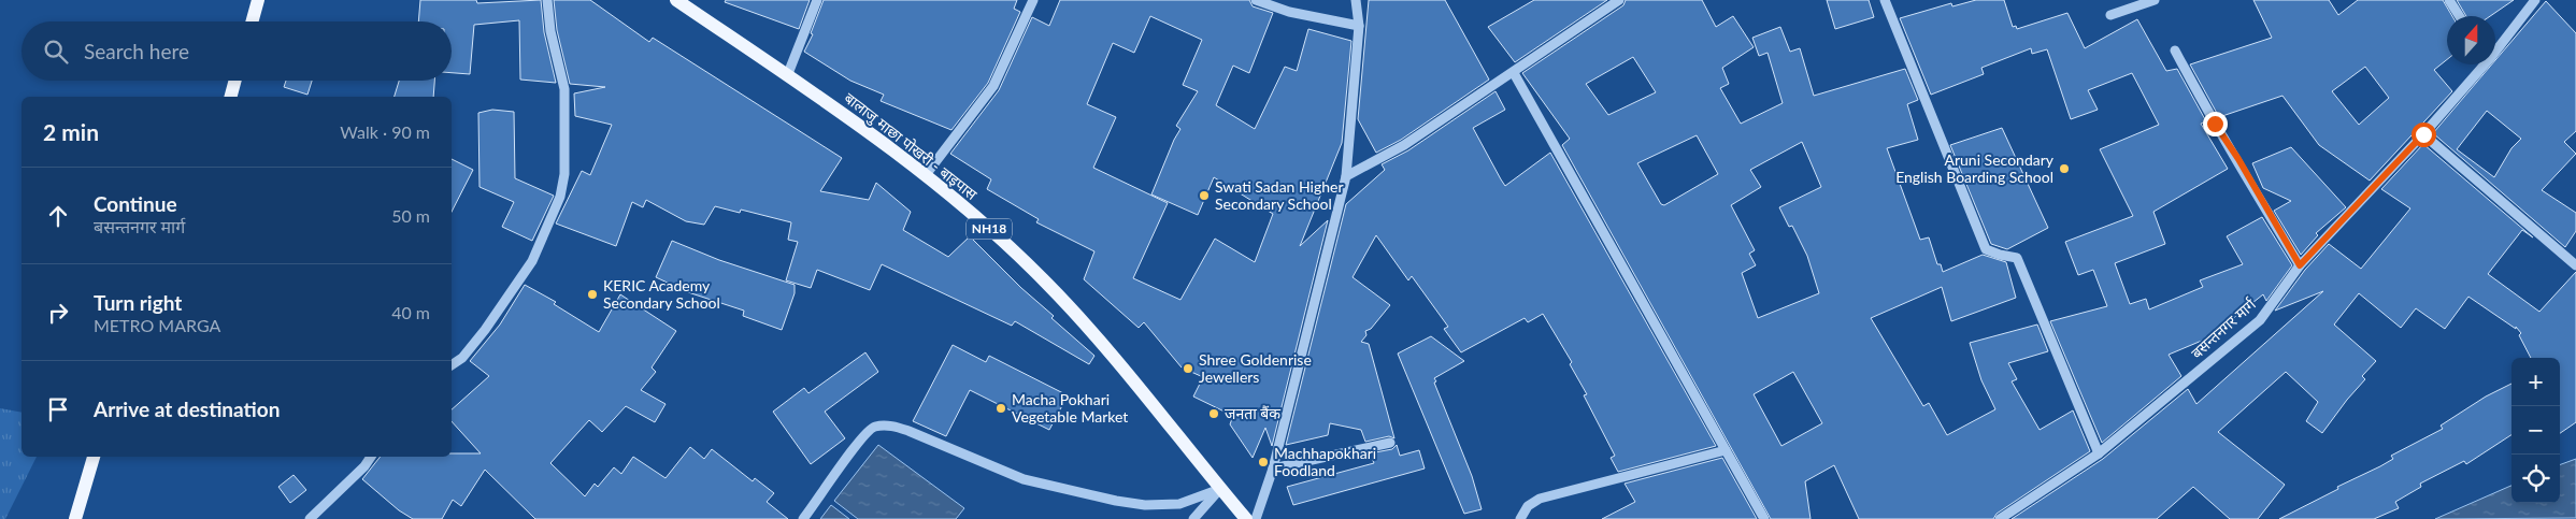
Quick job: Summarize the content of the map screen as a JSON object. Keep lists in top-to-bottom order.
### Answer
{
  "streets": {
    "main road": ["बालाजु माछा पोखरी - बाइपास", "NH18"],
    "street": ["बसन्तनगर मार्ग"]
  },
  "places": [
    "Aruni Secondary English Boarding School",
    "Swati Sadan Higher Secondary School",
    "KERIC Academy Secondary School",
    "Shree Goldenrise Jewellers",
    "Macha Pokhari Vegetable Market",
    "जनता बैंक",
    "Machhapokhari Foodland"
  ],
  "north": "top",
  "page": {
    "search": "Search here",
    "heading": ["2 min", "Walk · 90 m"],
    "list": [
      ["Continue", "बसन्तनगर मार्ग", "50 m"],
      ["Turn right", "METRO MARGA", "40 m"],
      "Arrive at destination"
    ],
    "map_buttons": ["+", "−"]
  }
}
